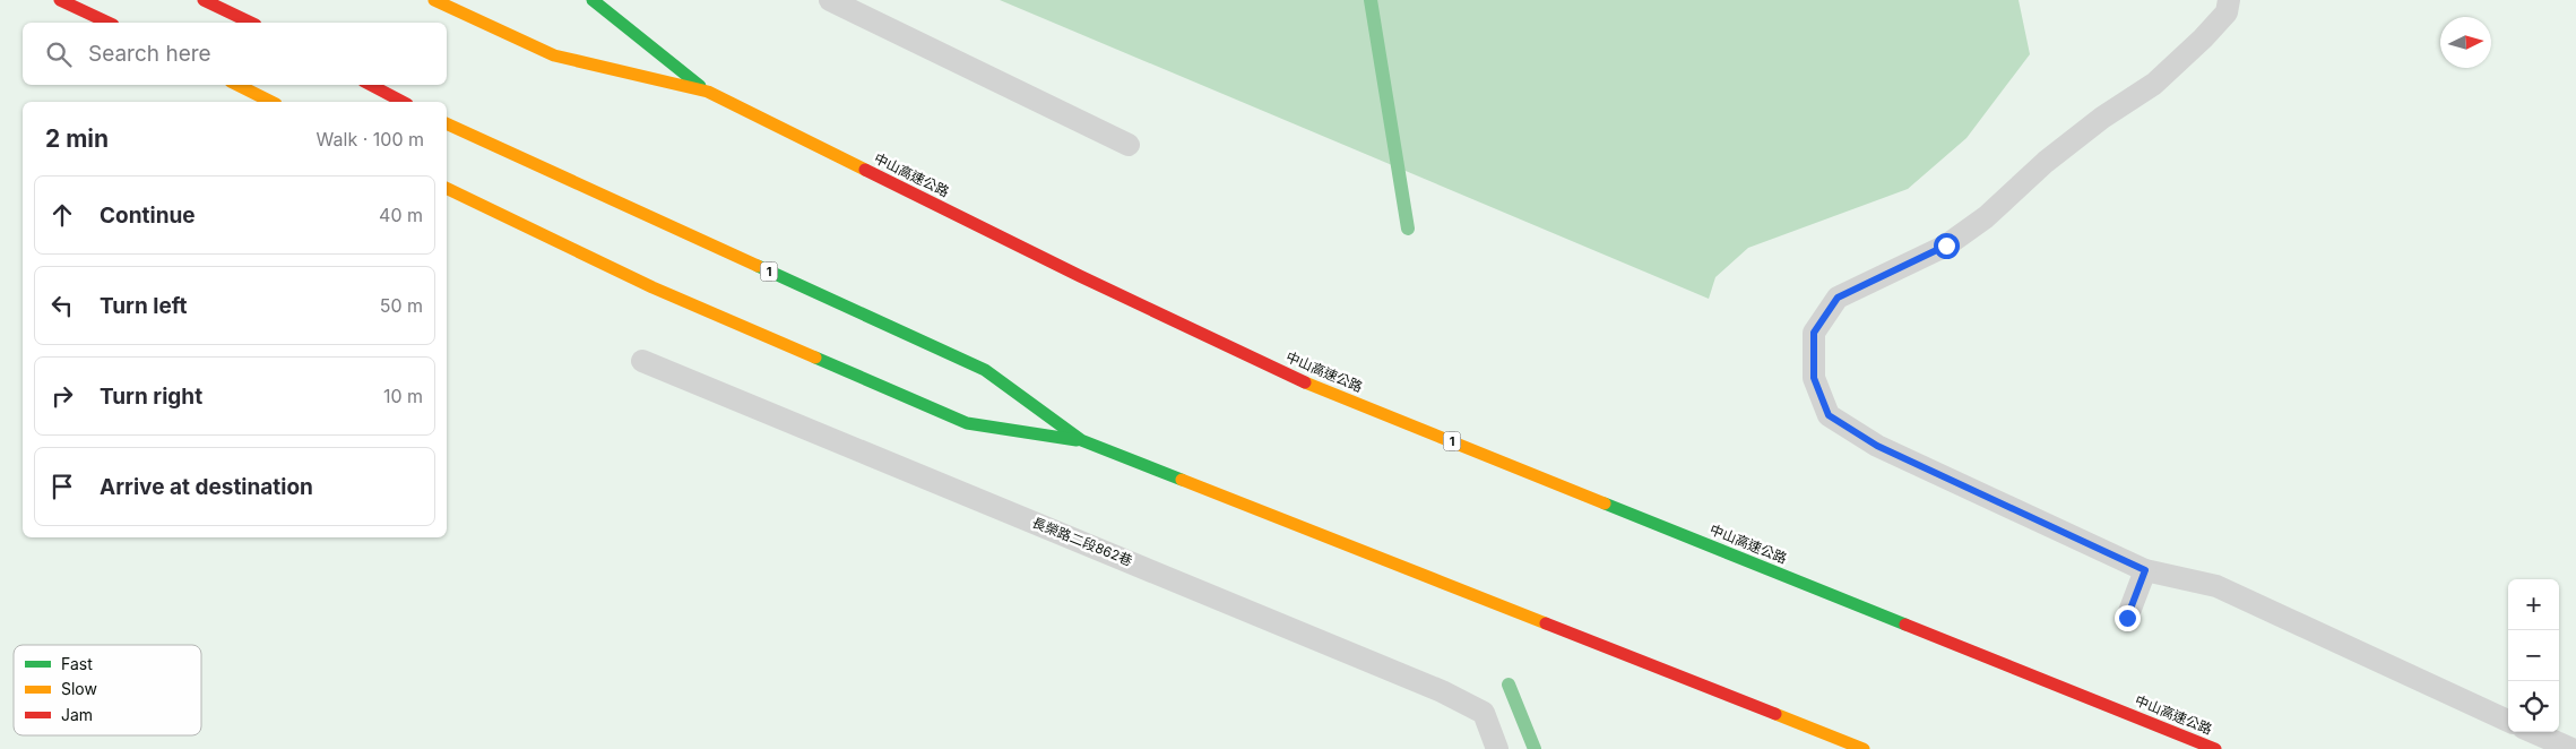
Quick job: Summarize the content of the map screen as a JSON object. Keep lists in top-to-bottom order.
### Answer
{
  "streets": {
    "highway": ["中山高速公路", "1"],
    "lane": ["長榮路二段862巷"]
  },
  "legend": ["Fast", "Slow", "Jam"],
  "north": "right",
  "page": {
    "search": "Search here",
    "heading": ["2 min", "Walk · 100 m"],
    "list": [
      ["Continue", "40 m"],
      ["Turn left", "50 m"],
      ["Turn right", "10 m"],
      "Arrive at destination"
    ],
    "map_buttons": ["+", "−"]
  }
}
